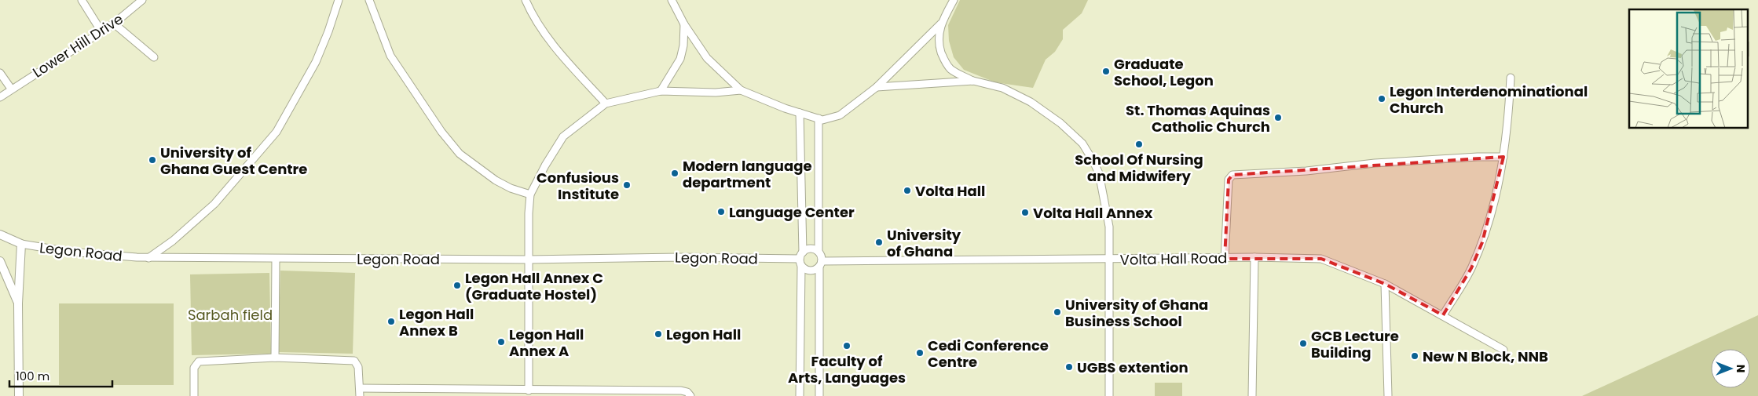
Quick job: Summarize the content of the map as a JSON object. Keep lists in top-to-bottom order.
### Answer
{
  "streets": {
    "street": ["Lower Hill Drive", "Legon Road", "Volta Hall Road"]
  },
  "crossings": [
    ["Legon Road", "Volta Hall Road"]
  ],
  "parks": ["Sarbah field"],
  "places": [
    "Graduate School, Legon",
    "Legon Interdenominational Church",
    "St. Thomas Aquinas Catholic Church",
    "School Of Nursing and Midwifery",
    "University of Ghana Guest Centre",
    "Modern language department",
    "Confusious Institute",
    "Volta Hall",
    "Language Center",
    "Volta Hall Annex",
    "University of Ghana",
    "Legon Hall Annex C (Graduate Hostel)",
    "University of Ghana Business School",
    "Legon Hall Annex B",
    "Legon Hall",
    "Legon Hall Annex A",
    "GCB Lecture Building",
    "Faculty of Arts, Languages",
    "Cedi Conference Centre",
    "New N Block, NNB",
    "UGBS extention"
  ],
  "scale_bar": "100 m",
  "north": "right"
}
